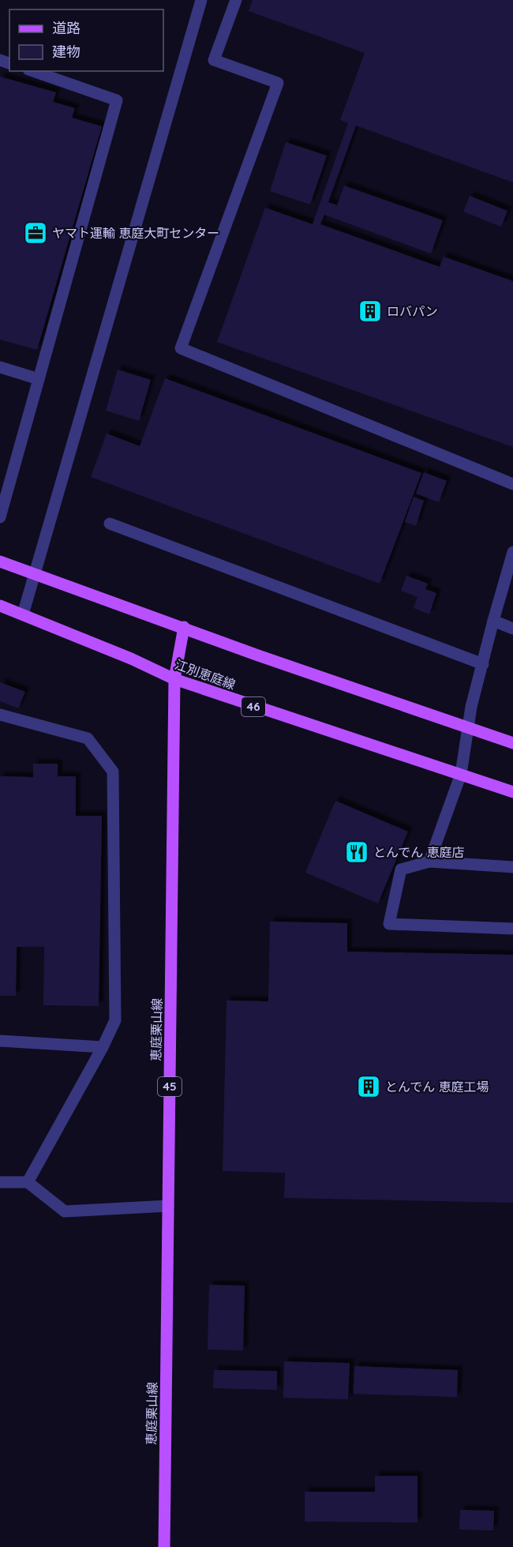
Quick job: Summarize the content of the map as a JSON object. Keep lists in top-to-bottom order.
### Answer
{
  "streets": {
    "main road": [
      "江別恵庭線",
      "46",
      "恵庭栗山線",
      "45"
    ]
  },
  "crossings": [
    ["江別恵庭線", "恵庭栗山線"]
  ],
  "places": {
    "office": ["ヤマト運輸 恵庭大町センター"],
    "building": ["ロバパン", "とんでん 恵庭工場"],
    "restaurant": ["とんでん 恵庭店"]
  },
  "legend": ["道路", "建物"]
}
